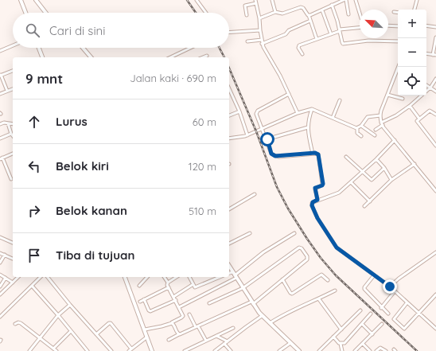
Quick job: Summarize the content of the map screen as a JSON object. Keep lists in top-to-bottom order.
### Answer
{
  "north": "top left",
  "page": {
    "map_buttons": ["+", "−"],
    "search": "Cari di sini",
    "heading": ["9 mnt", "Jalan kaki · 690 m"],
    "list": [
      ["Lurus", "60 m"],
      ["Belok kiri", "120 m"],
      ["Belok kanan", "510 m"],
      "Tiba di tujuan"
    ]
  }
}
